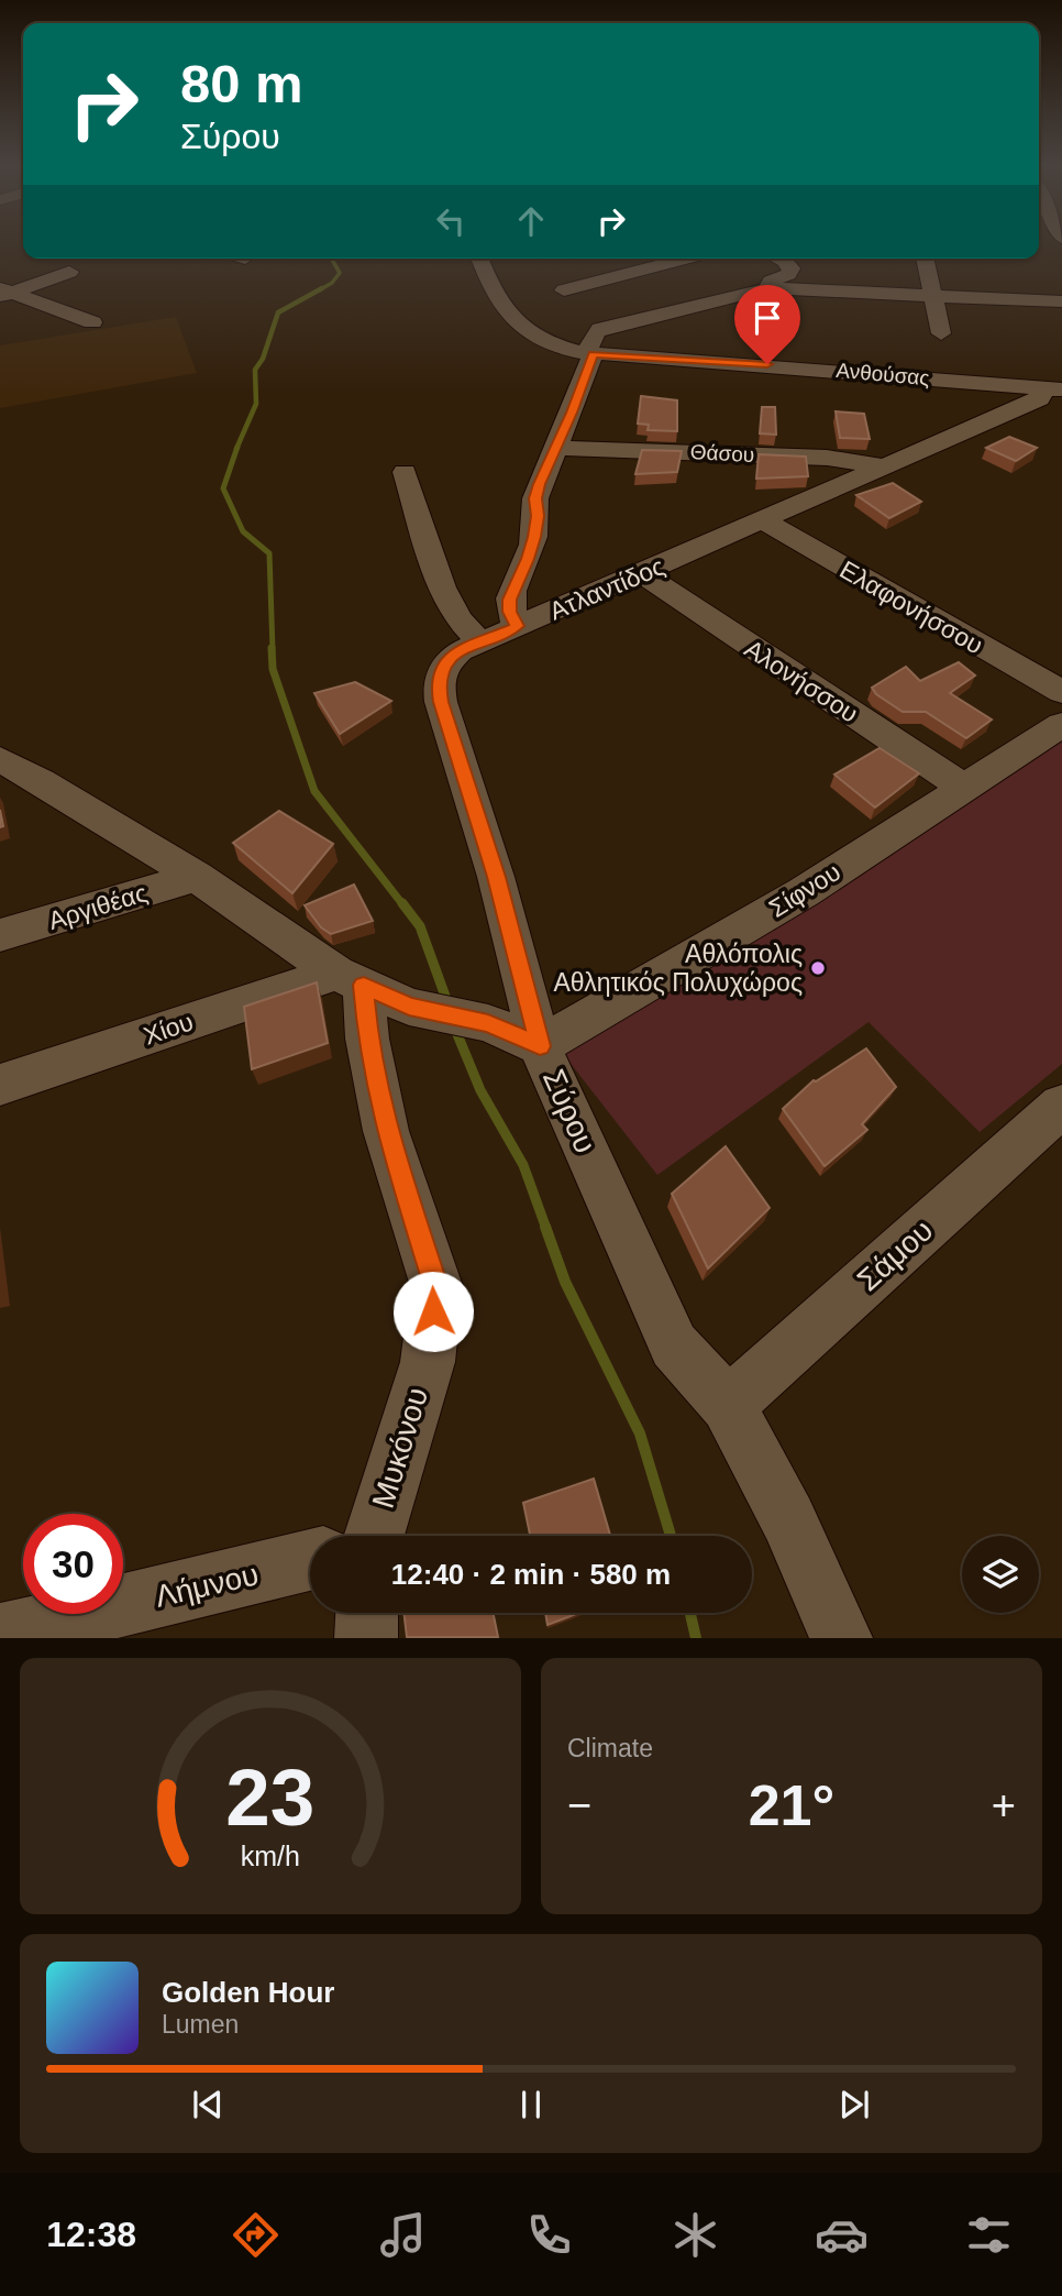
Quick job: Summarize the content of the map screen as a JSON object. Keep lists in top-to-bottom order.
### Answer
{
  "streets": {
    "street": [
      "Ανθούσας",
      "Θάσου",
      "Ατλαντίδος",
      "Ελαφονήσσου",
      "Αλονήσσου",
      "Σίφνου",
      "Αργιθέας",
      "Χίου",
      "Σύρου",
      "Σάμου",
      "Μυκόνου",
      "Λήμνου"
    ]
  },
  "crossings": [
    ["Ανθούσας", "Ατλαντίδος"],
    ["Θάσου", "Ατλαντίδος"],
    ["Ατλαντίδος", "Ελαφονήσσου"],
    ["Ατλαντίδος", "Αλονήσσου"],
    ["Ατλαντίδος", "Σίφνου"],
    ["Ατλαντίδος", "Σύρου"],
    ["Αλονήσσου", "Σίφνου"],
    ["Σίφνου", "Σύρου"],
    ["Αργιθέας", "Σύρου"],
    ["Χίου", "Σύρου"],
    ["Χίου", "Μυκόνου"],
    ["Σύρου", "Σάμου"],
    ["Σύρου", "Μυκόνου"]
  ],
  "places": ["Αθλόπολις Αθλητικός Πολυχώρος"],
  "page": {
    "turn": ["80 m", "Σύρου"],
    "limit": "30",
    "trip": "12:40 · 2 min · 580 m",
    "tile": "Climate",
    "heat": ["−", "21°", "+"],
    "song": ["Golden Hour", "Lumen"],
    "tabs": "12:38",
    "gauge": ["23", "km/h"]
  }
}
